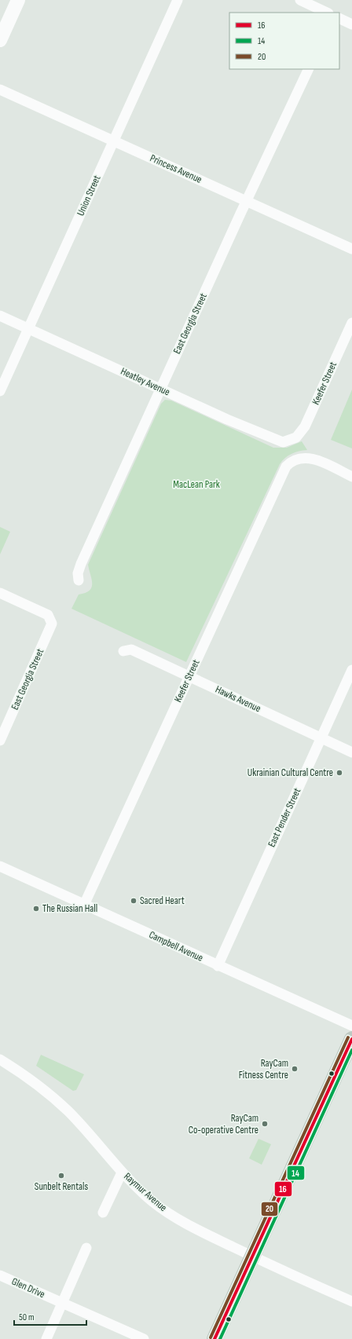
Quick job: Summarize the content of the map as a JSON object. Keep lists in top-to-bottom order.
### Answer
{
  "streets": {
    "street": [
      "Princess Avenue",
      "Union Street",
      "East Georgia Street",
      "Heatley Avenue",
      "Keefer Street",
      "Hawks Avenue",
      "East Pender Street",
      "Campbell Avenue",
      "Raymur Avenue",
      "Glen Drive"
    ]
  },
  "crossings": [
    ["Princess Avenue", "Union Street"],
    ["Princess Avenue", "East Georgia Street"],
    ["Union Street", "Heatley Avenue"],
    ["East Georgia Street", "Heatley Avenue"],
    ["Heatley Avenue", "Keefer Street"],
    ["Keefer Street", "Hawks Avenue"],
    ["Keefer Street", "Campbell Avenue"],
    ["Hawks Avenue", "East Pender Street"],
    ["East Pender Street", "Campbell Avenue"]
  ],
  "parks": ["MacLean Park"],
  "places": [
    "Ukrainian Cultural Centre",
    "Sacred Heart",
    "The Russian Hall",
    "RayCam Fitness Centre",
    "RayCam Co-operative Centre",
    "Sunbelt Rentals"
  ],
  "lines": ["transit line 20", "transit line 16", "transit line 14"],
  "legend": ["16", "14", "20"],
  "scale_bar": "50 m"
}
